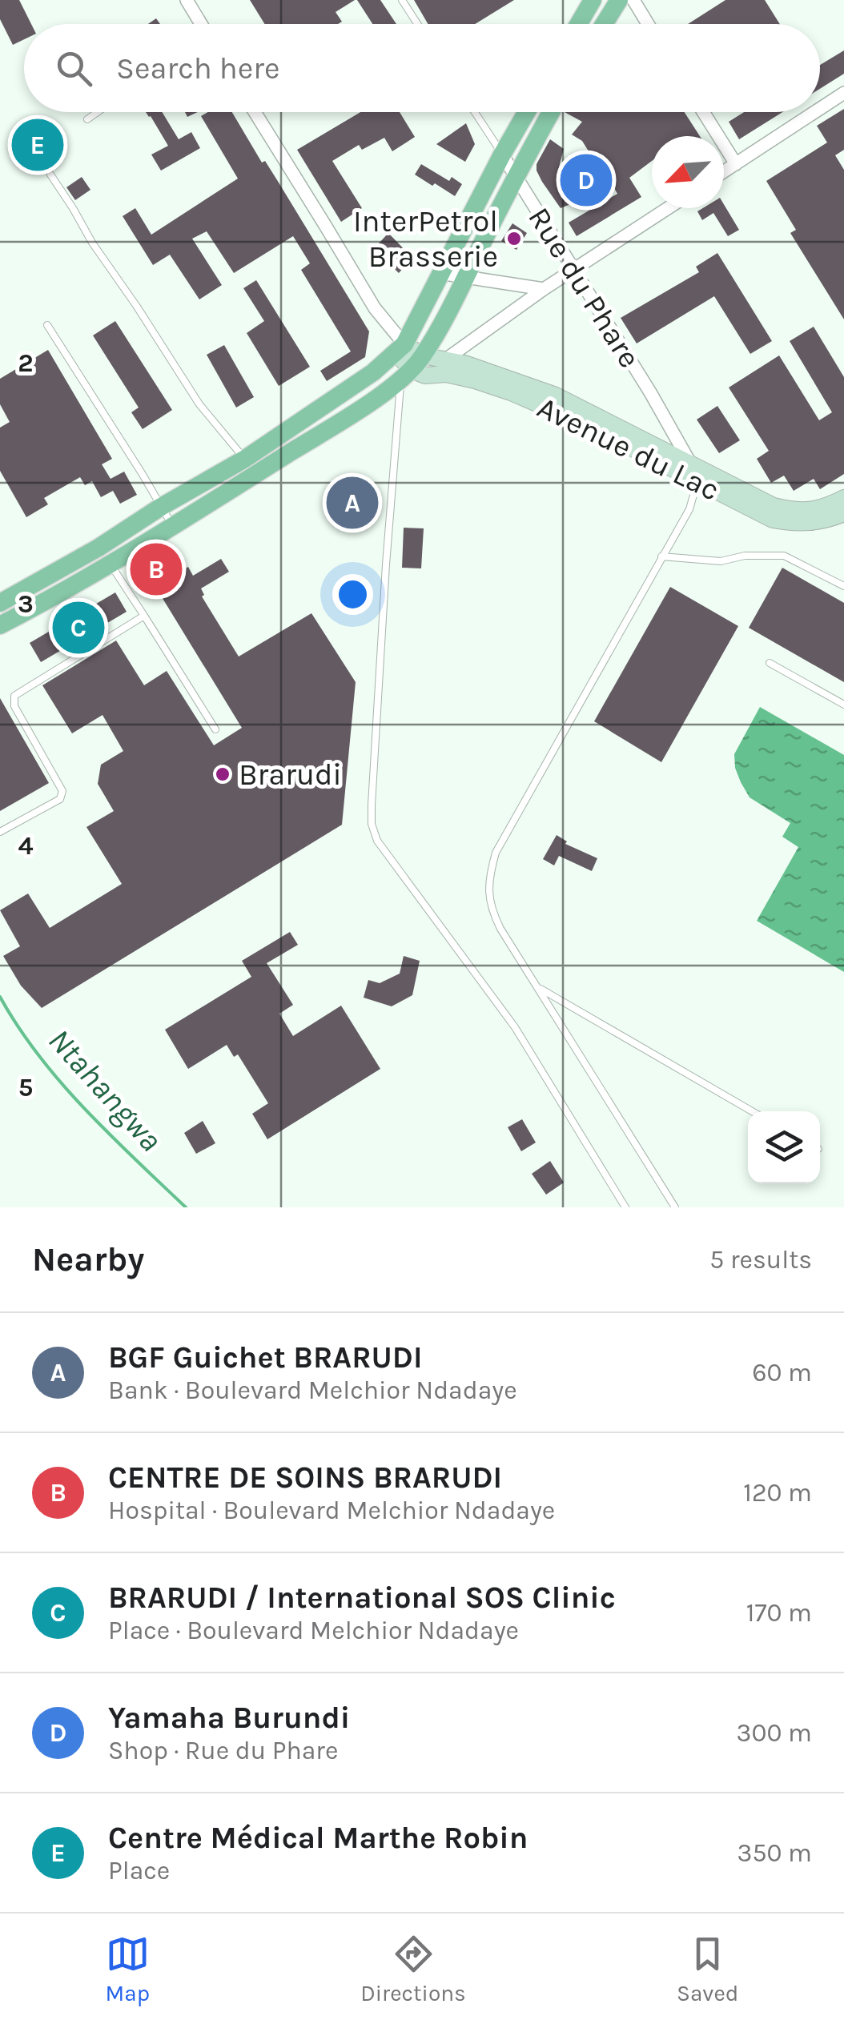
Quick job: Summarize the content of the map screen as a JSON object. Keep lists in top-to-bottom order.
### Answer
{
  "streets": {
    "main road": ["Avenue du Lac"],
    "street": ["Rue du Phare"]
  },
  "crossings": [
    ["Rue du Phare", "Avenue du Lac"]
  ],
  "water": ["Ntahangwa"],
  "places": ["InterPetrol Brasserie", "Brarudi"],
  "north": "bottom left",
  "page": {
    "search": "Search here",
    "pins": [
      "E",
      "D",
      "A",
      "B",
      "C"
    ],
    "heading": ["Nearby", "5 results"],
    "list": [
      {
        "mark": "A",
        "name": "BGF Guichet BRARUDI",
        "note": "Bank · Boulevard Melchior Ndadaye",
        "value": "60 m"
      },
      {
        "mark": "B",
        "name": "CENTRE DE SOINS BRARUDI",
        "note": "Hospital · Boulevard Melchior Ndadaye",
        "value": "120 m"
      },
      {
        "mark": "C",
        "name": "BRARUDI / International SOS Clinic",
        "note": "Place · Boulevard Melchior Ndadaye",
        "value": "170 m"
      },
      {
        "mark": "D",
        "name": "Yamaha Burundi",
        "note": "Shop · Rue du Phare",
        "value": "300 m"
      },
      {
        "mark": "E",
        "name": "Centre Médical Marthe Robin",
        "note": "Place",
        "value": "350 m"
      }
    ],
    "nav": ["Map", "Directions", "Saved"]
  },
  "grid": {
    "rows": [
      "2",
      "3",
      "4",
      "5"
    ]
  }
}
